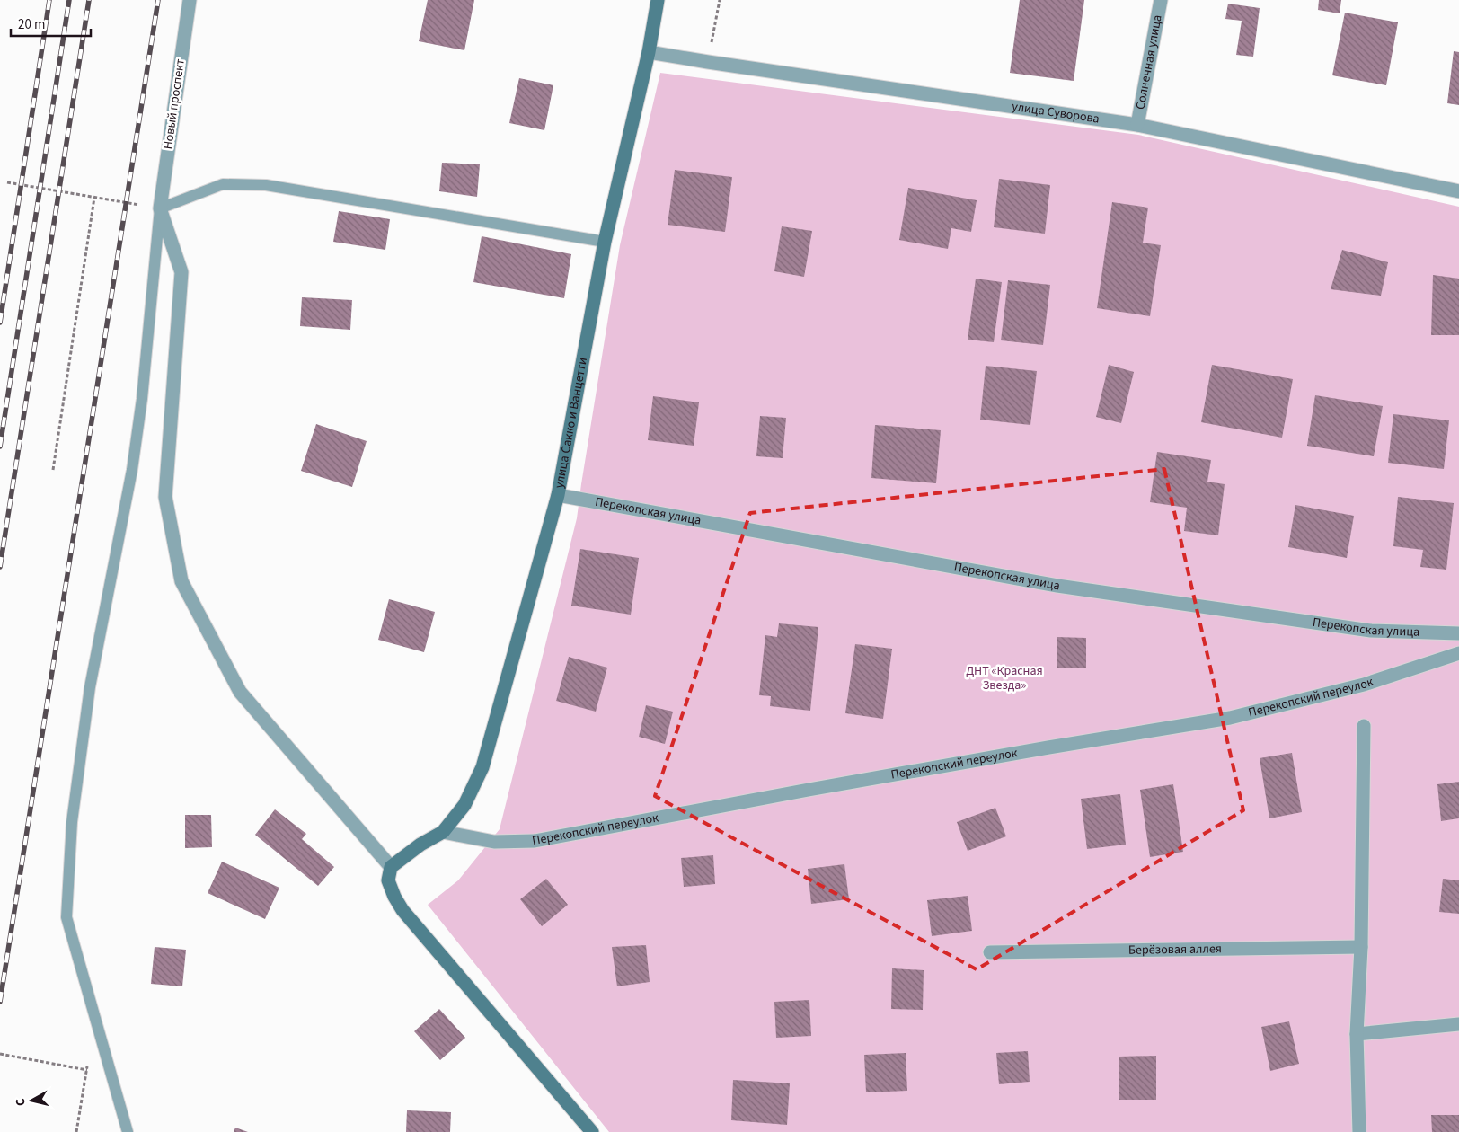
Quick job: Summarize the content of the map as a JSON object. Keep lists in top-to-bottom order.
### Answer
{
  "streets": {
    "main road": ["улица Сакко и Ванцетти"],
    "street": [
      "Солнечная улица",
      "Новый проспект",
      "улица Суворова",
      "Перекопская улица",
      "Перекопский переулок",
      "Берёзовая аллея"
    ]
  },
  "crossings": [
    ["Солнечная улица", "улица Суворова"],
    ["улица Суворова", "улица Сакко и Ванцетти"],
    ["улица Сакко и Ванцетти", "Перекопская улица"],
    ["улица Сакко и Ванцетти", "Перекопский переулок"]
  ],
  "parks": ["ДНТ «Красная Звезда»"],
  "scale_bar": "20 m",
  "north": "left"
}
